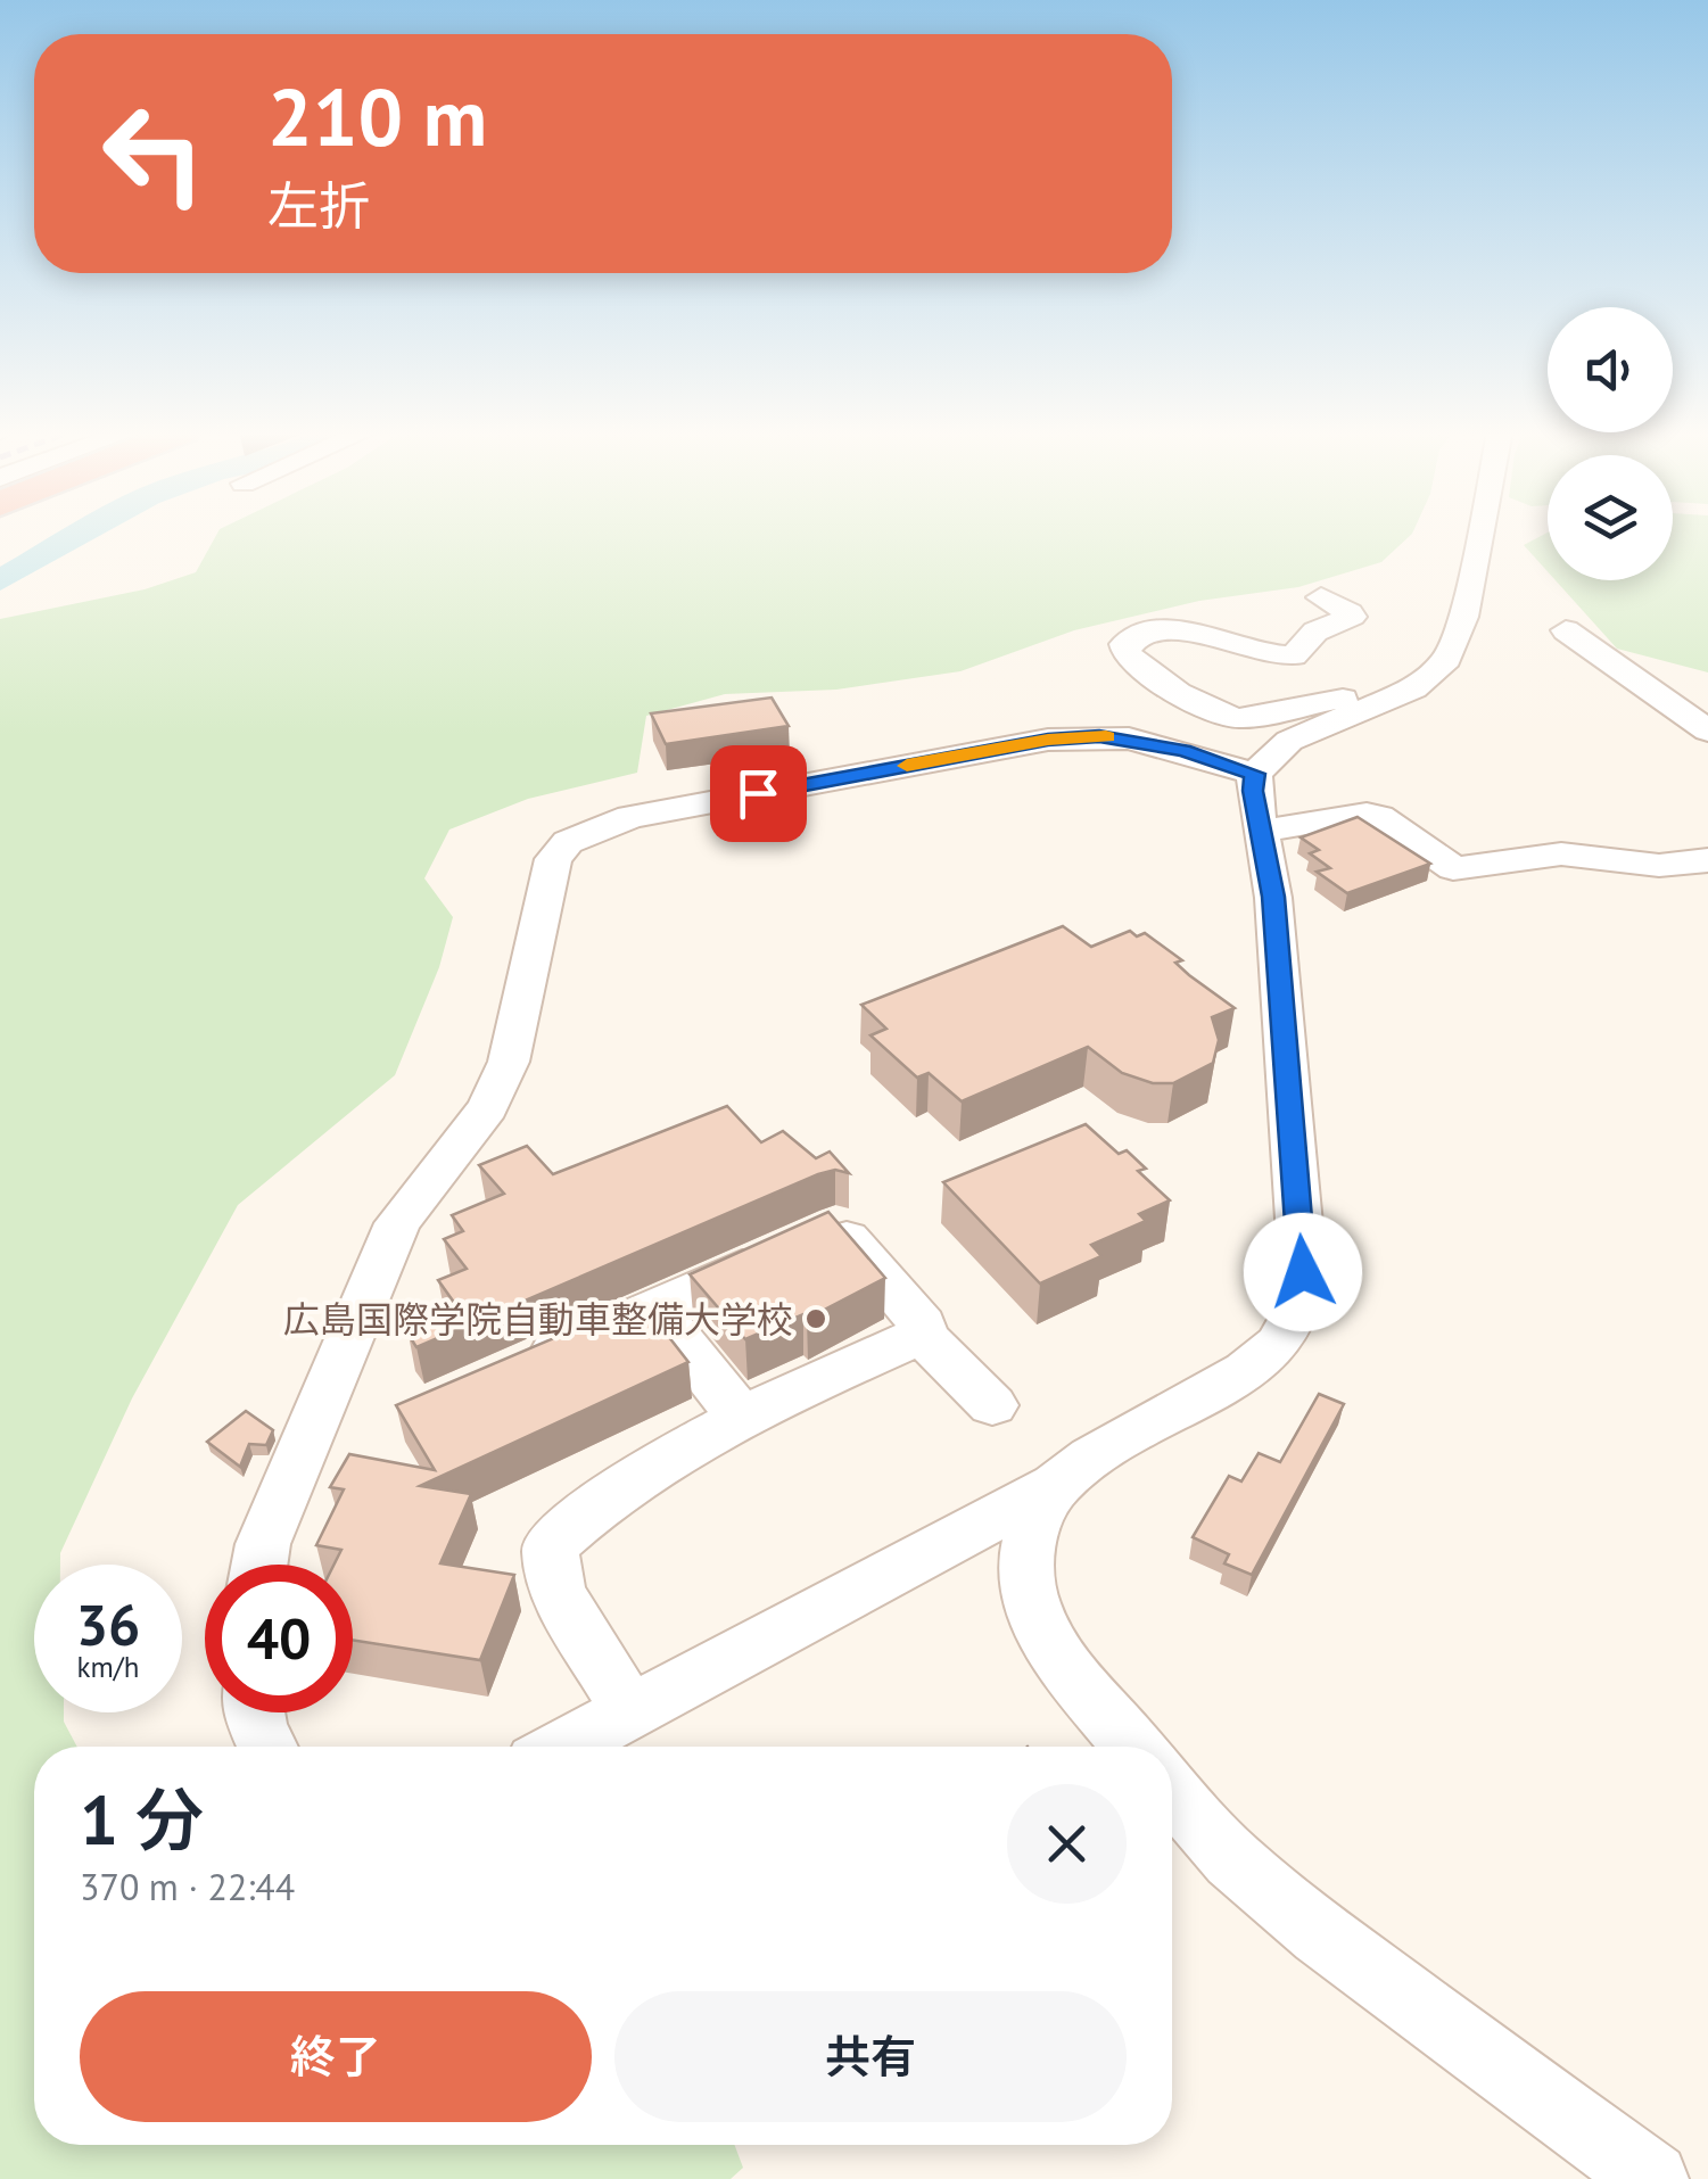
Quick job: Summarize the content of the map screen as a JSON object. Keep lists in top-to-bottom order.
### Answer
{
  "places": ["広島国際学院自動車整備大学校"],
  "page": {
    "turn": ["210 m", "左折"],
    "speed": "36 km/h",
    "limit": "40",
    "heading": ["1 分", "370 m · 22:44"],
    "buttons": ["終了", "共有"]
  }
}
